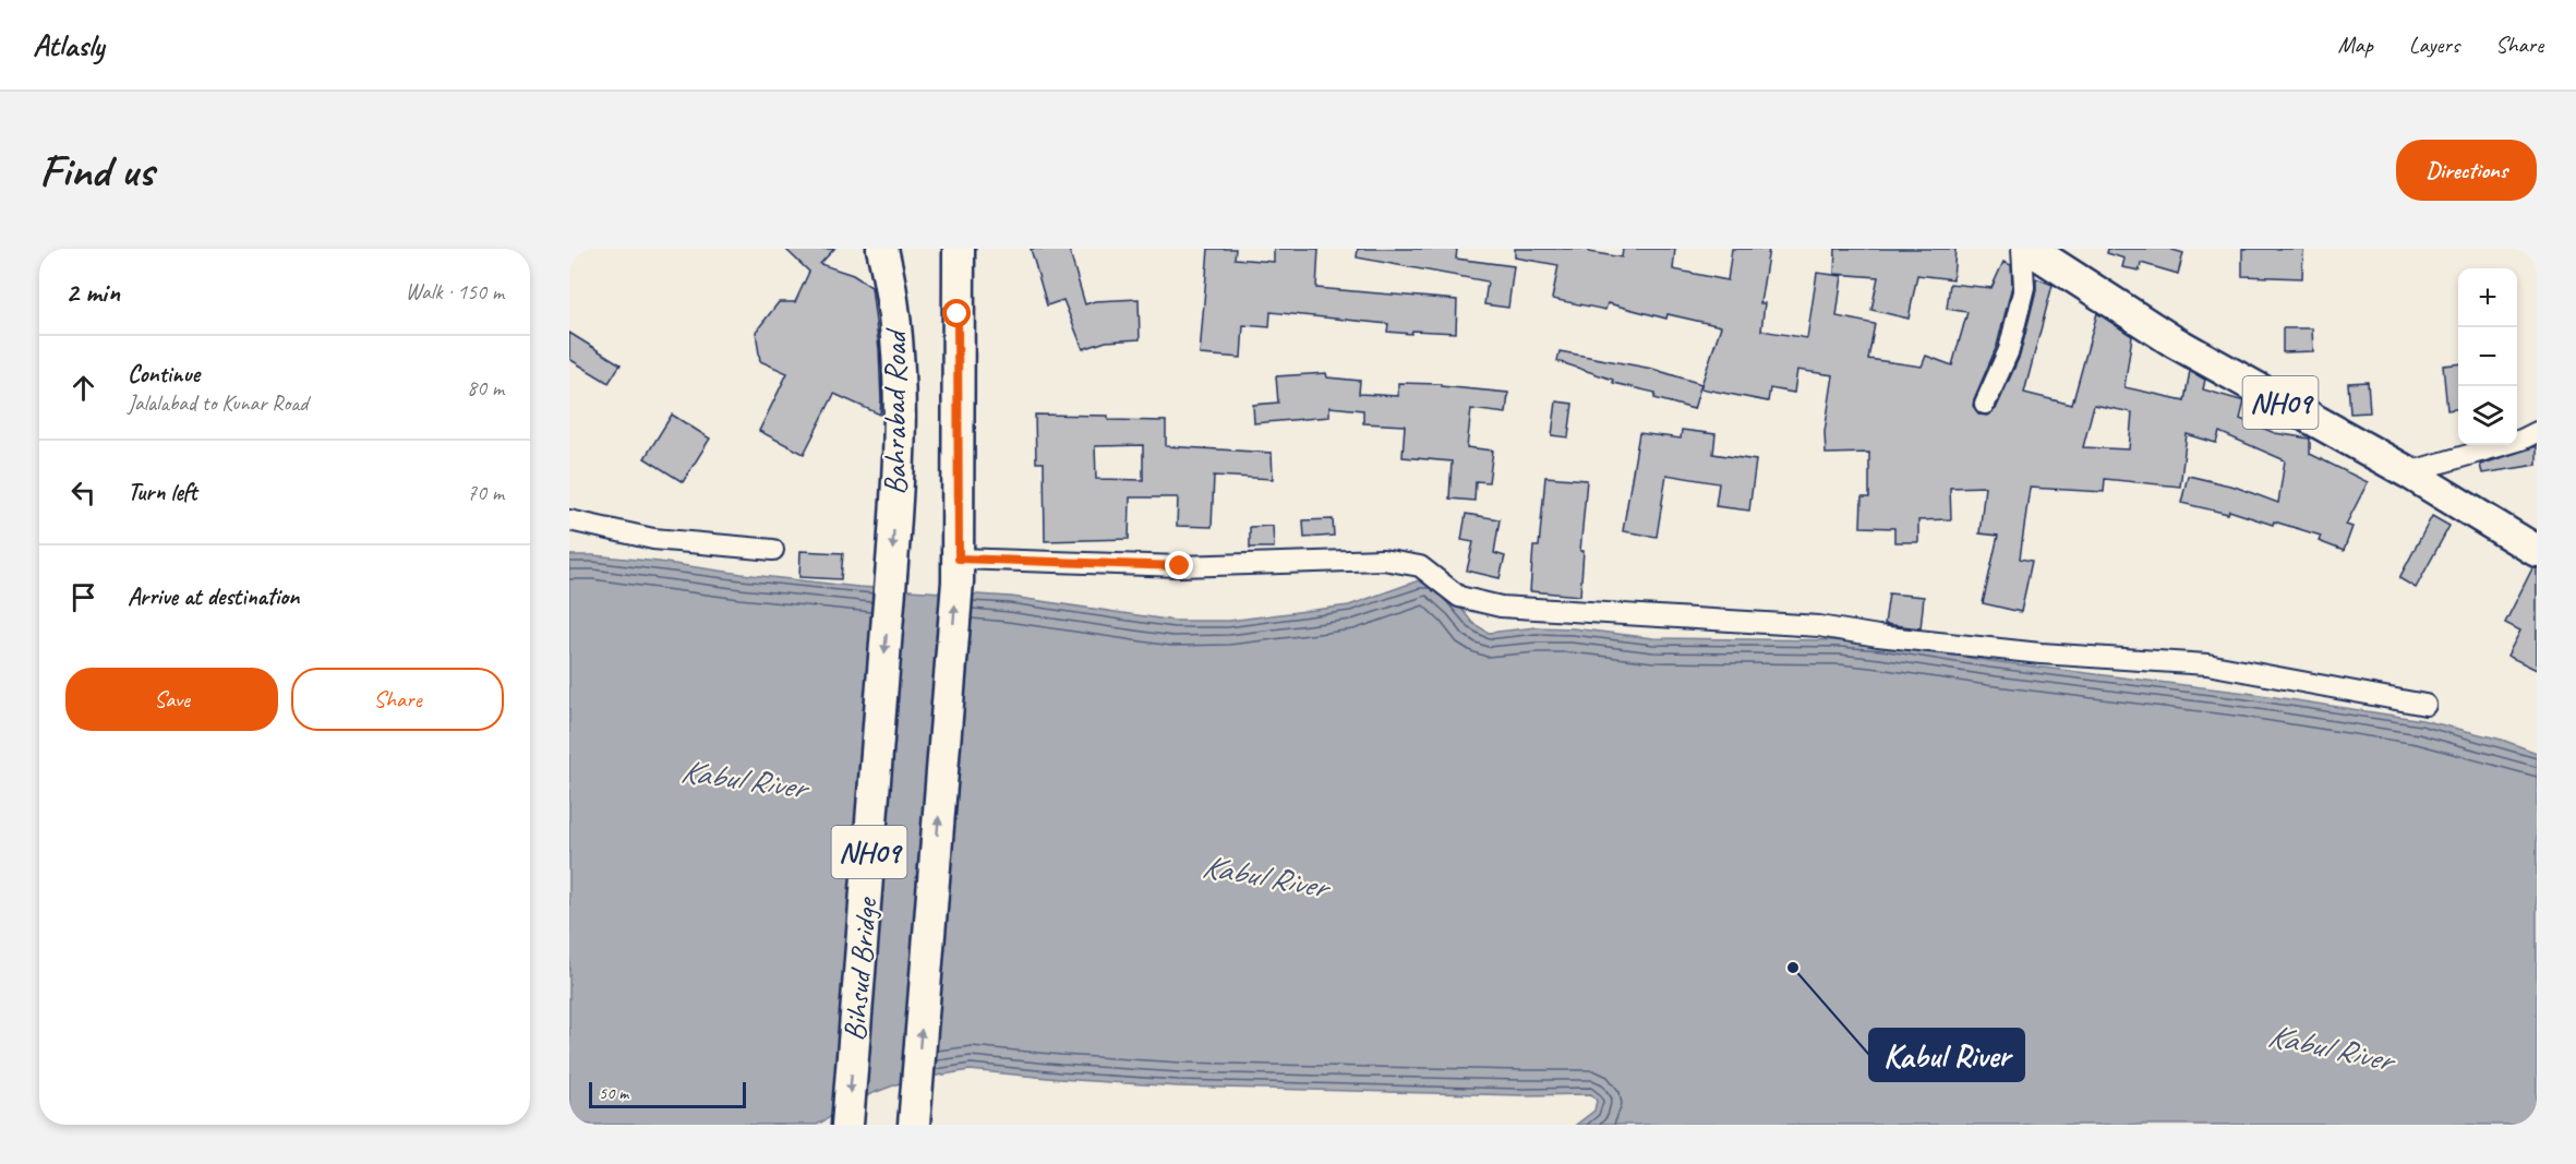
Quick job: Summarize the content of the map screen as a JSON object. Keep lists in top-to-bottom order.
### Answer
{
  "streets": {
    "main road": ["NH09", "Bahrabad Road", "Bihsud Bridge"]
  },
  "crossings": [
    ["Bahrabad Road", "Bihsud Bridge"]
  ],
  "water": ["Kabul River"],
  "places": ["Kabul River"],
  "scale_bar": "50 m",
  "page": {
    "header": "Atlasly",
    "nav": ["Map", "Layers", "Share"],
    "buttons": [
      "Directions",
      ["Save", "Share"]
    ],
    "title": "Find us",
    "heading": ["2 min", "Walk · 150 m"],
    "map_buttons": ["+", "−"],
    "list": [
      ["Continue", "Jalalabad to Kunar Road", "80 m"],
      ["Turn left", "70 m"],
      "Arrive at destination"
    ],
    "scale": "50 m"
  }
}
